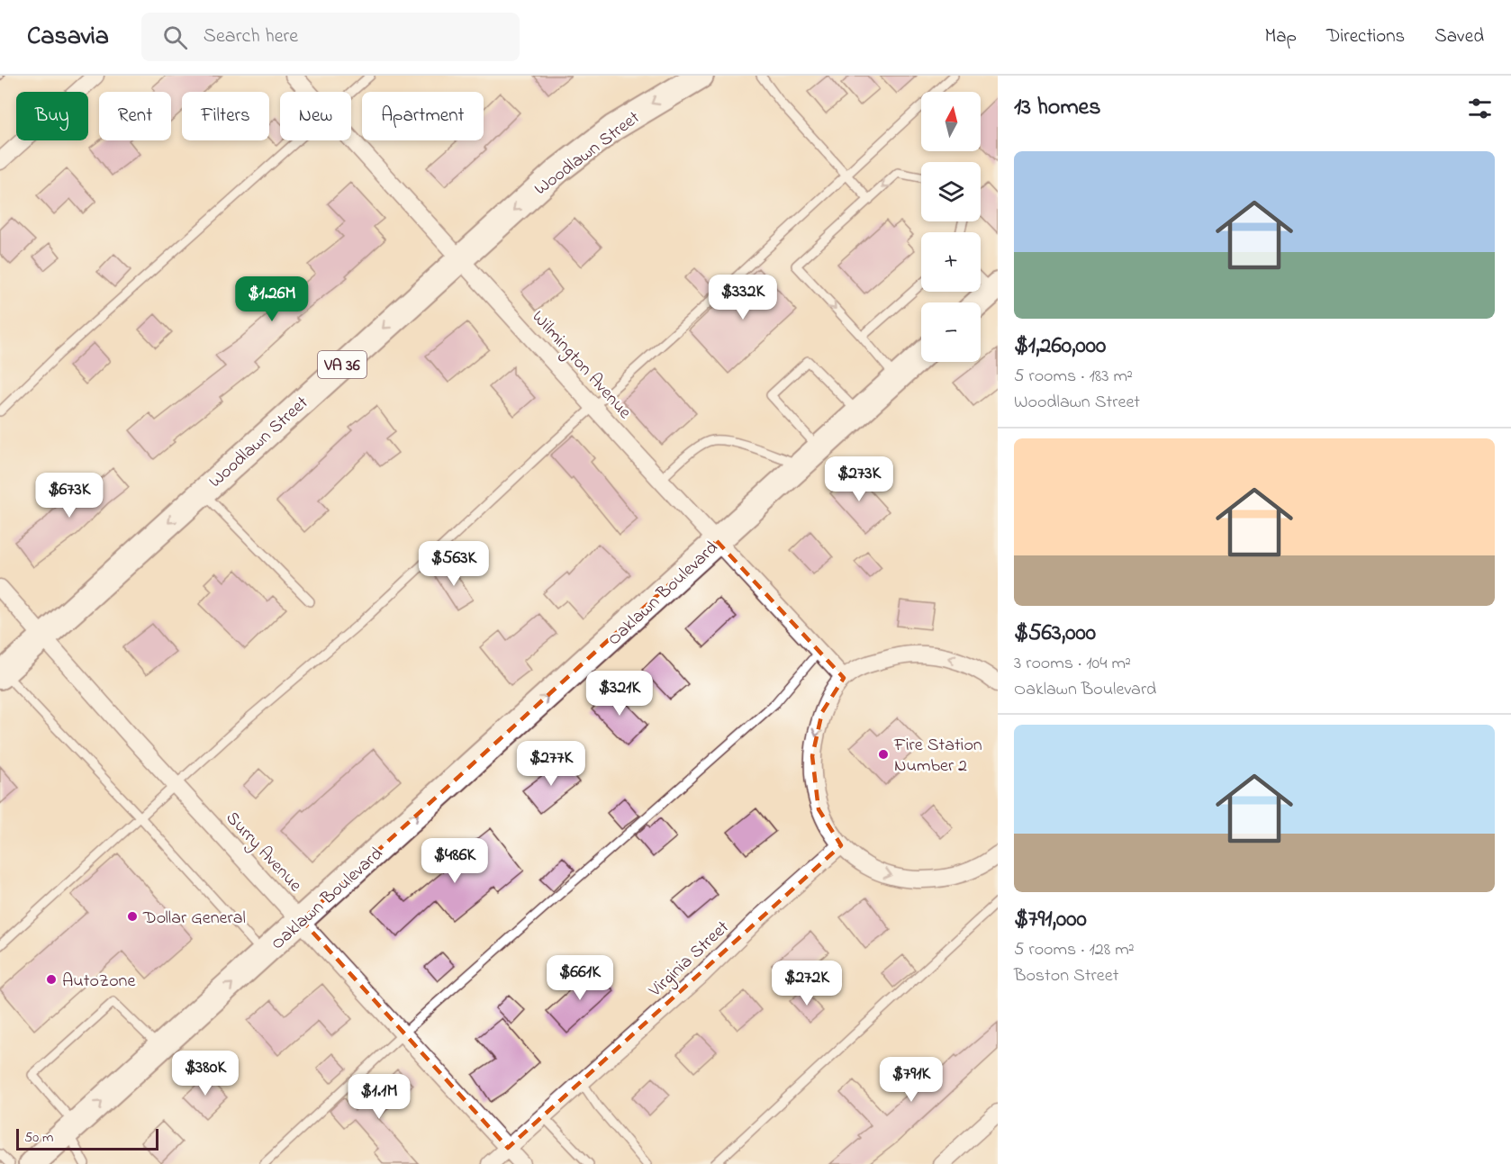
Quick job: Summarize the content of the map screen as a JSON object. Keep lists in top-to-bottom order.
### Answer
{
  "streets": {
    "highway": ["Woodlawn Street", "VA 36", "Oaklawn Boulevard"],
    "street": ["Wilmington Avenue", "Surry Avenue", "Virginia Street"]
  },
  "crossings": [
    ["Woodlawn Street", "Wilmington Avenue"],
    ["Woodlawn Street", "Surry Avenue"],
    ["Wilmington Avenue", "Oaklawn Boulevard"],
    ["Oaklawn Boulevard", "Surry Avenue"],
    ["Surry Avenue", "Virginia Street"]
  ],
  "one_way": ["Woodlawn Street", "Oaklawn Boulevard"],
  "places": ["Fire Station Number 2", "Dollar General", "AutoZone"],
  "scale_bar": "50 m",
  "north": "top",
  "page": {
    "header": "Casavia",
    "search": "Search here",
    "nav": ["Map", "Directions", "Saved"],
    "heading": "13 homes",
    "map_buttons": ["+", "−"],
    "chip": [
      "Buy",
      "Rent",
      "Filters",
      "New",
      "Apartment"
    ],
    "list": [
      {
        "name": "$1,260,000",
        "note": "5 rooms · 183 m² · Woodlawn Street"
      },
      {
        "name": "$563,000",
        "note": "3 rooms · 104 m² · Oaklawn Boulevard"
      },
      {
        "name": "$791,000",
        "note": "5 rooms · 128 m² · Boston Street"
      }
    ],
    "price": [
      "$332K",
      "$1.26M",
      "$273K",
      "$673K",
      "$563K",
      "$321K",
      "$277K",
      "$486K",
      "$661K",
      "$272K",
      "$380K",
      "$791K",
      "$1.1M"
    ],
    "scale": "50 m"
  }
}
